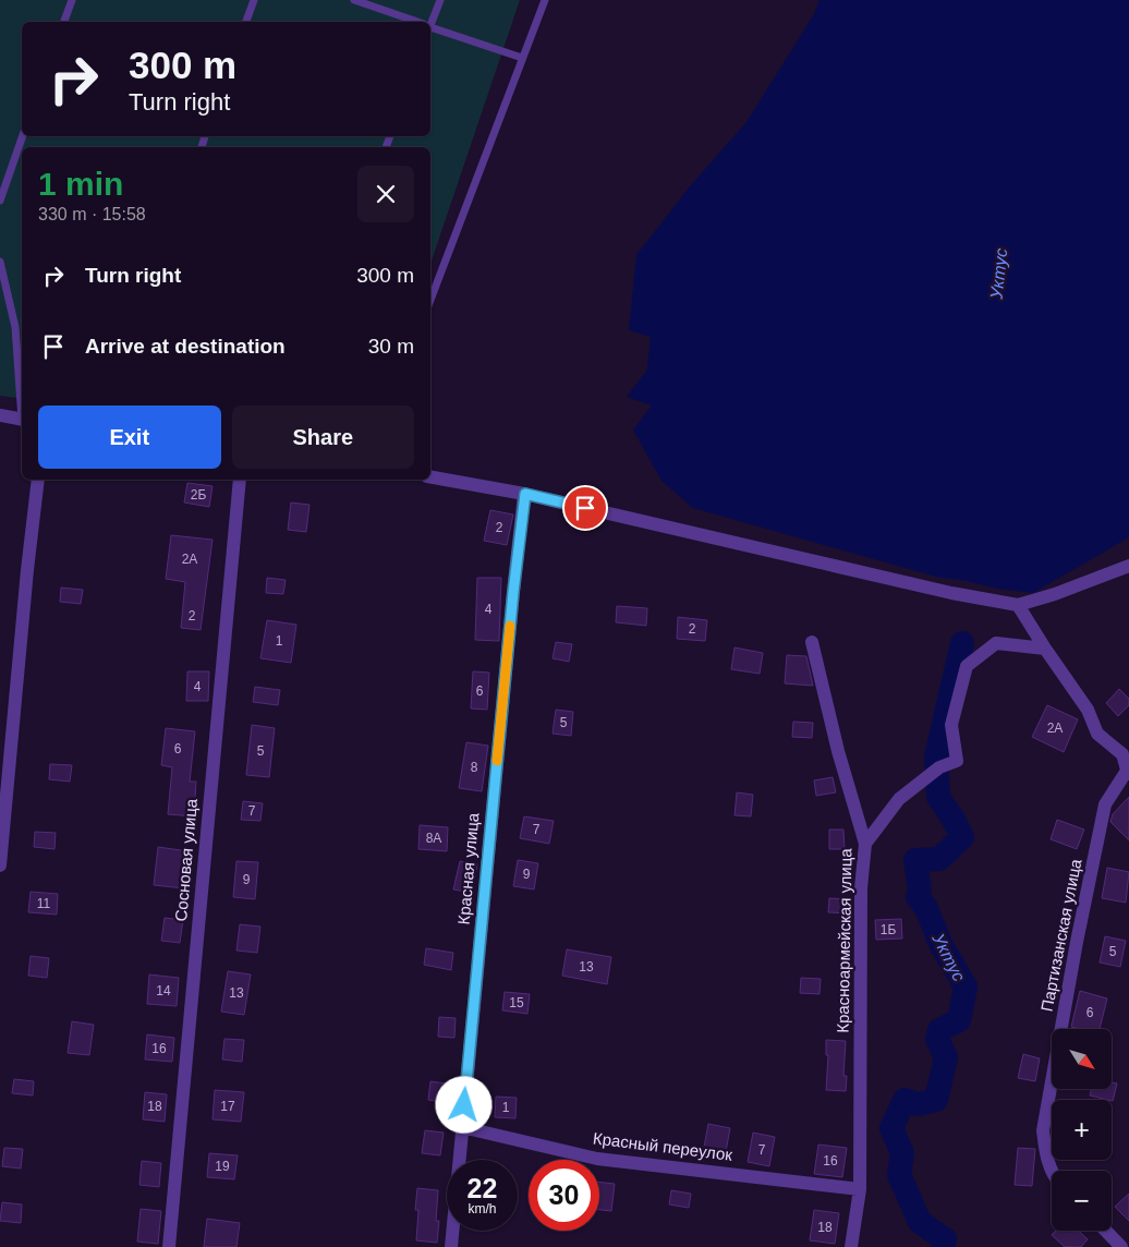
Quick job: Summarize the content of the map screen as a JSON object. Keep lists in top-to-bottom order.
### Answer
{
  "streets": {
    "street": [
      "Сосновая улица",
      "Красная улица",
      "Партизанская улица",
      "Красноармейская улица",
      "Красный переулок"
    ]
  },
  "crossings": [
    ["Красная улица", "Красный переулок"],
    ["Красноармейская улица", "Красный переулок"]
  ],
  "water": ["Уктус"],
  "house_numbers": [
    "2Б",
    "2",
    "2А",
    "4",
    "2",
    "2",
    "1",
    "4",
    "6",
    "5",
    "2А",
    "6",
    "5",
    "8",
    "7",
    "7",
    "8А",
    "9",
    "9",
    "11",
    "1Б",
    "5",
    "13",
    "14",
    "13",
    "15",
    "6",
    "16",
    "18",
    "17",
    "1",
    "7",
    "16",
    "19",
    "18"
  ],
  "north": "bottom right",
  "page": {
    "turn": ["300 m", "Turn right"],
    "heading": ["1 min", "330 m · 15:58"],
    "list": [
      {
        "name": "Turn right",
        "value": "300 m"
      },
      {
        "name": "Arrive at destination",
        "value": "30 m"
      }
    ],
    "buttons": ["Exit", "Share"],
    "map_buttons": ["+", "−"],
    "speed": "22 km/h",
    "limit": "30"
  }
}
